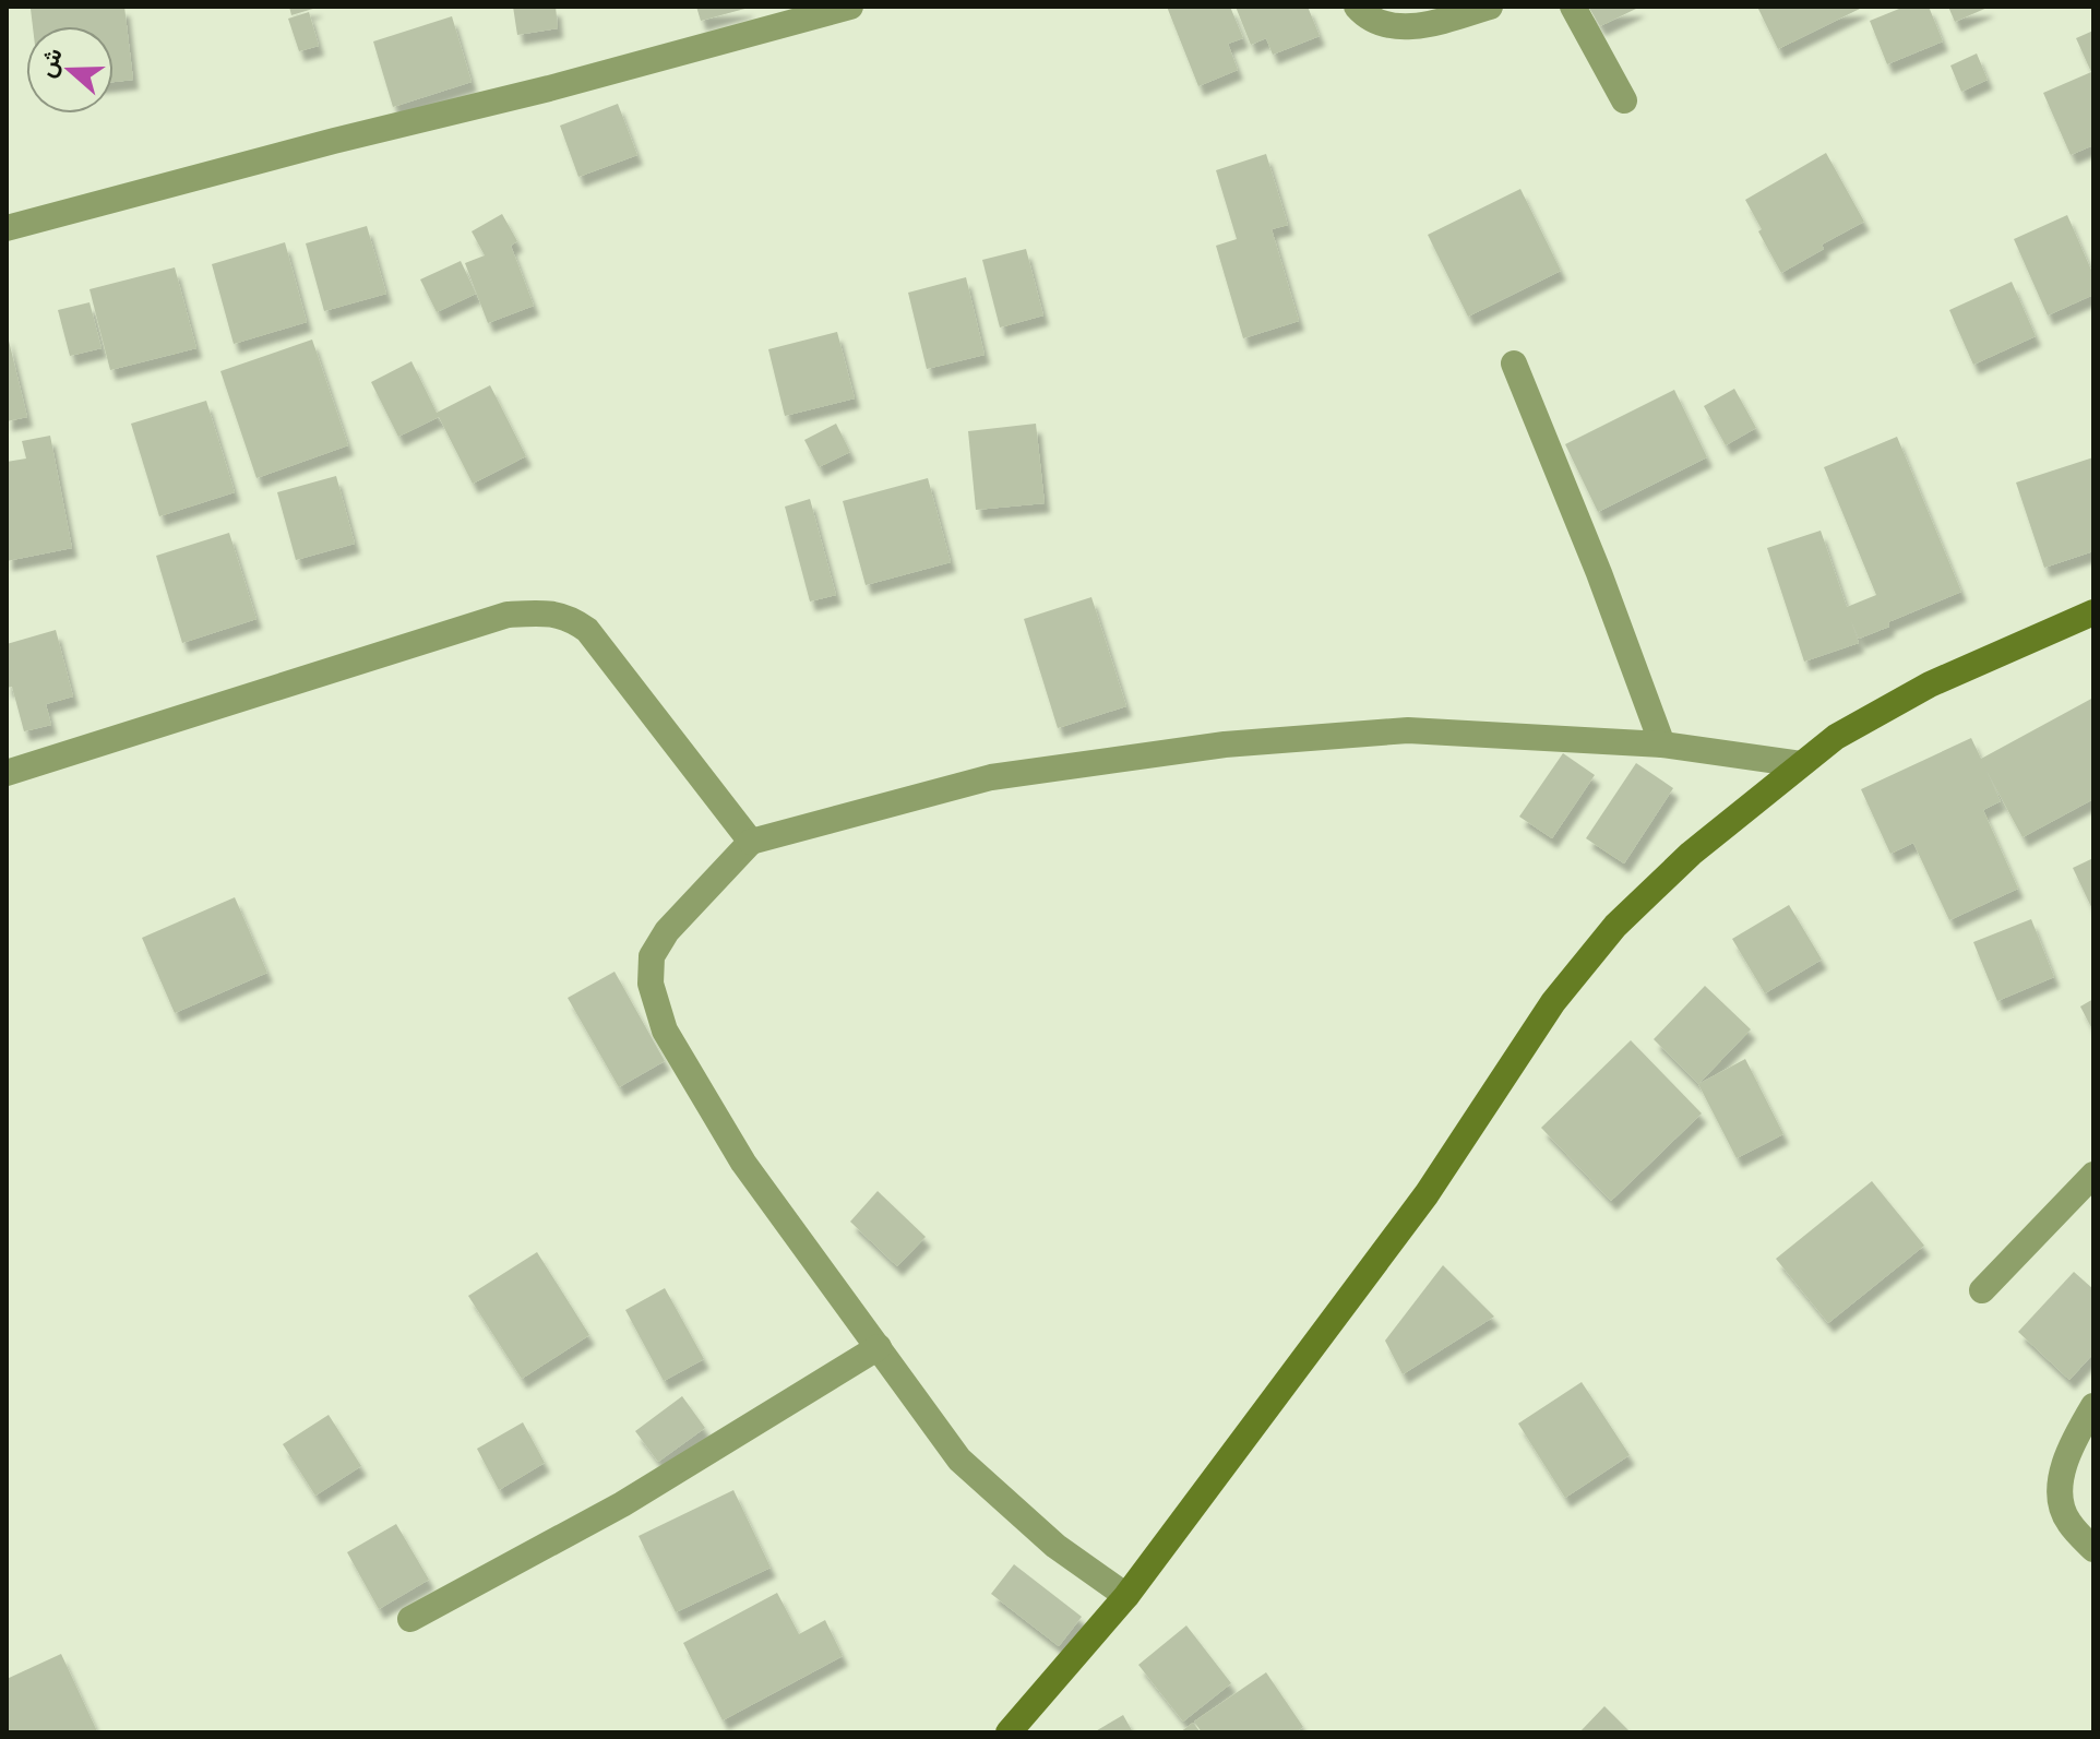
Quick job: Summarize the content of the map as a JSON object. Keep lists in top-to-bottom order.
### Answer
{
  "north": "left"
}
